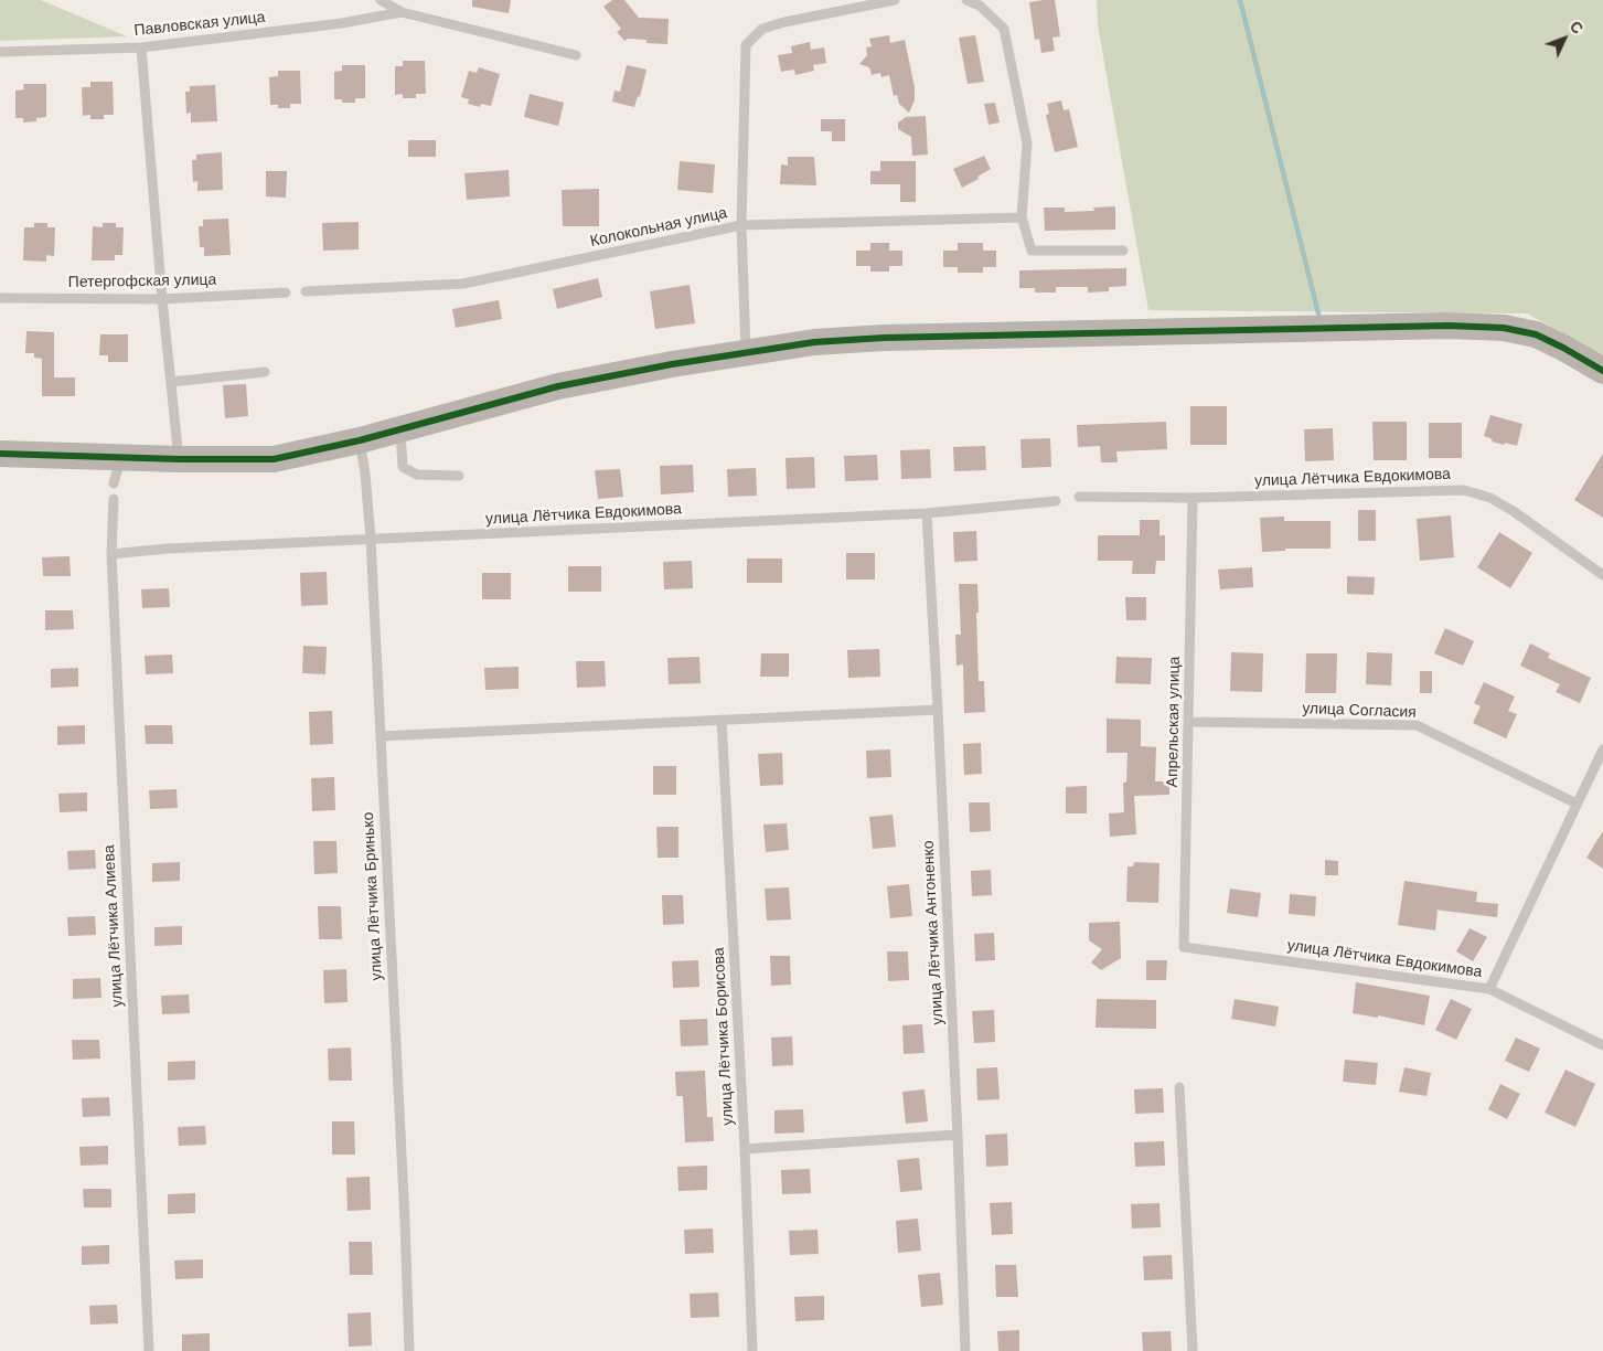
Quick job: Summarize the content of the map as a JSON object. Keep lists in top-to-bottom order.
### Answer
{
  "streets": {
    "lane": [
      "Павловская улица",
      "Колокольная улица",
      "Петергофская улица",
      "улица Лётчика Евдокимова",
      "улица Согласия",
      "Апрельская улица",
      "улица Лётчика Бринько",
      "улица Лётчика Алиева",
      "улица Лётчика Антоненко",
      "улица Лётчика Борисова"
    ]
  },
  "crossings": [
    ["улица Лётчика Евдокимова", "Апрельская улица"],
    ["улица Лётчика Евдокимова", "улица Лётчика Бринько"],
    ["улица Лётчика Евдокимова", "улица Лётчика Алиева"],
    ["улица Лётчика Евдокимова", "улица Лётчика Антоненко"],
    ["улица Согласия", "Апрельская улица"]
  ],
  "north": "top right"
}
